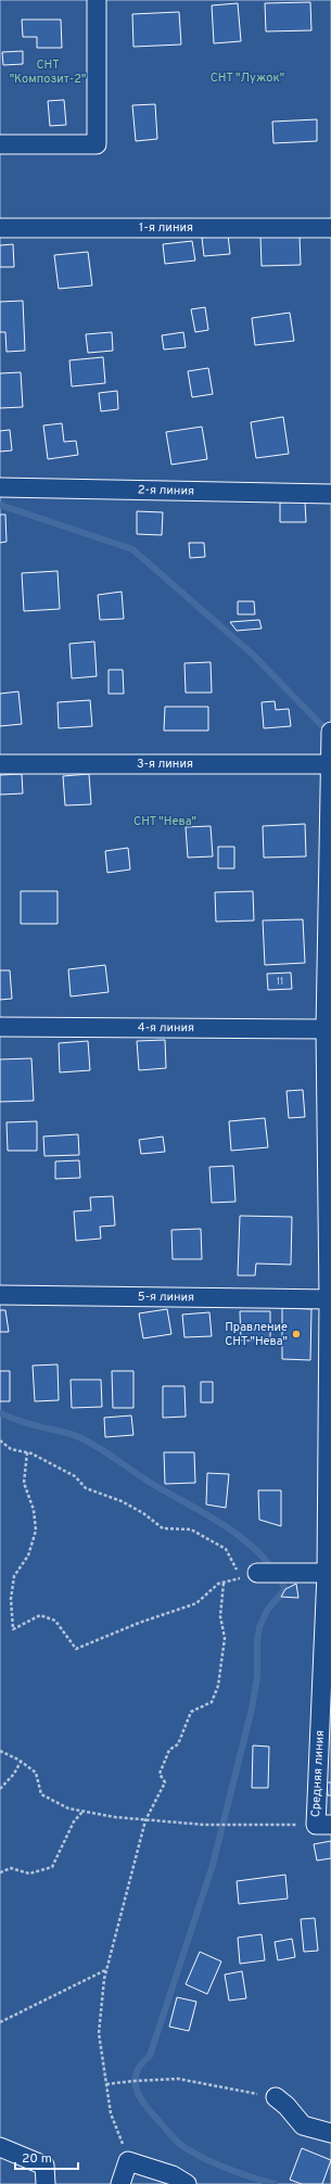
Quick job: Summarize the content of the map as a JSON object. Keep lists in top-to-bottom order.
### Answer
{
  "streets": {
    "street": [
      "1-я линия",
      "2-я линия",
      "3-я линия",
      "4-я линия",
      "5-я линия",
      "Средняя линия"
    ]
  },
  "crossings": [
    ["3-я линия", "Средняя линия"],
    ["4-я линия", "Средняя линия"],
    ["5-я линия", "Средняя линия"]
  ],
  "parks": ["СНТ \"Композит-2\"", "СНТ \"Лужок\"", "СНТ \"Нева\""],
  "places": ["Правление СНТ \"Нева\""],
  "house_numbers": ["11"],
  "scale_bar": "20 m"
}
